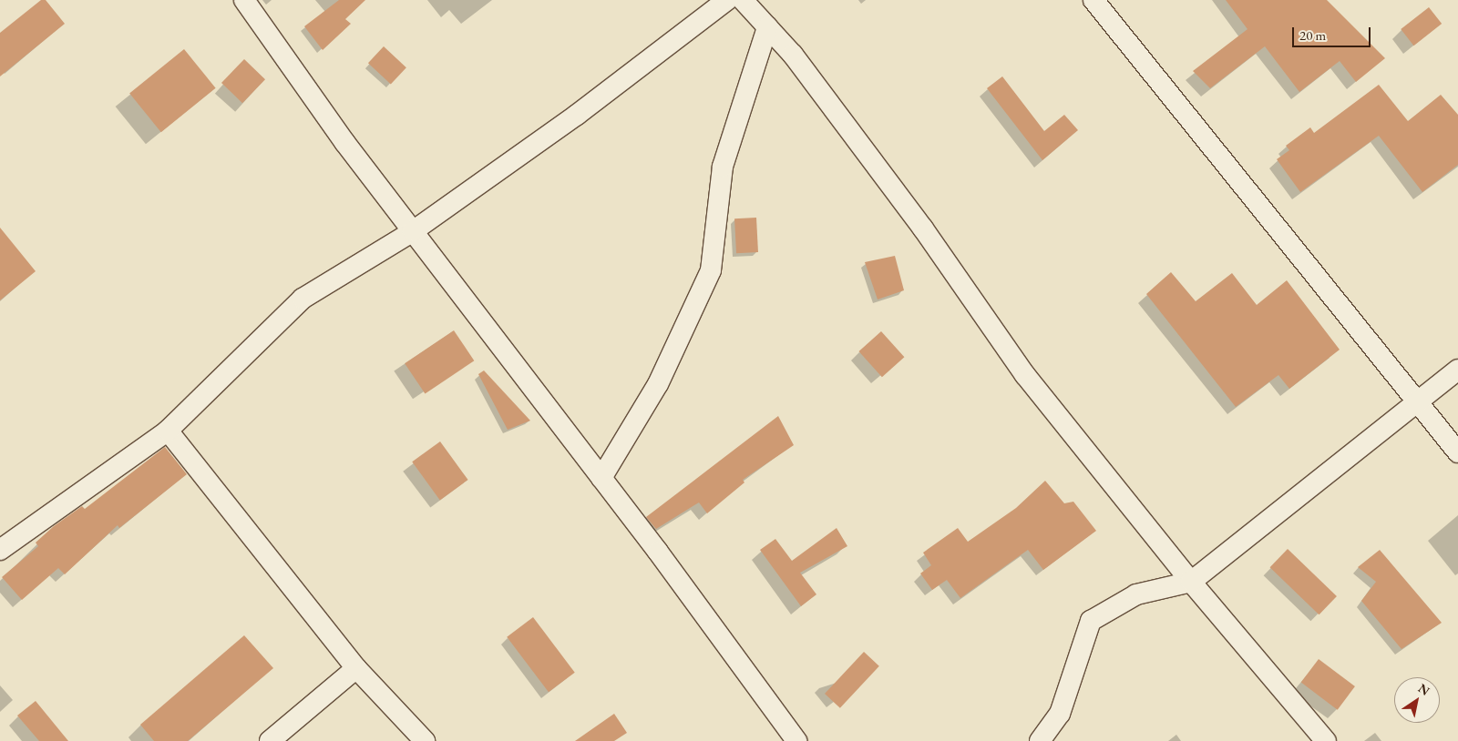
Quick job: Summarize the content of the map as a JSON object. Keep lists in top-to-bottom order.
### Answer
{
  "scale_bar": "20 m",
  "north": "top right"
}
